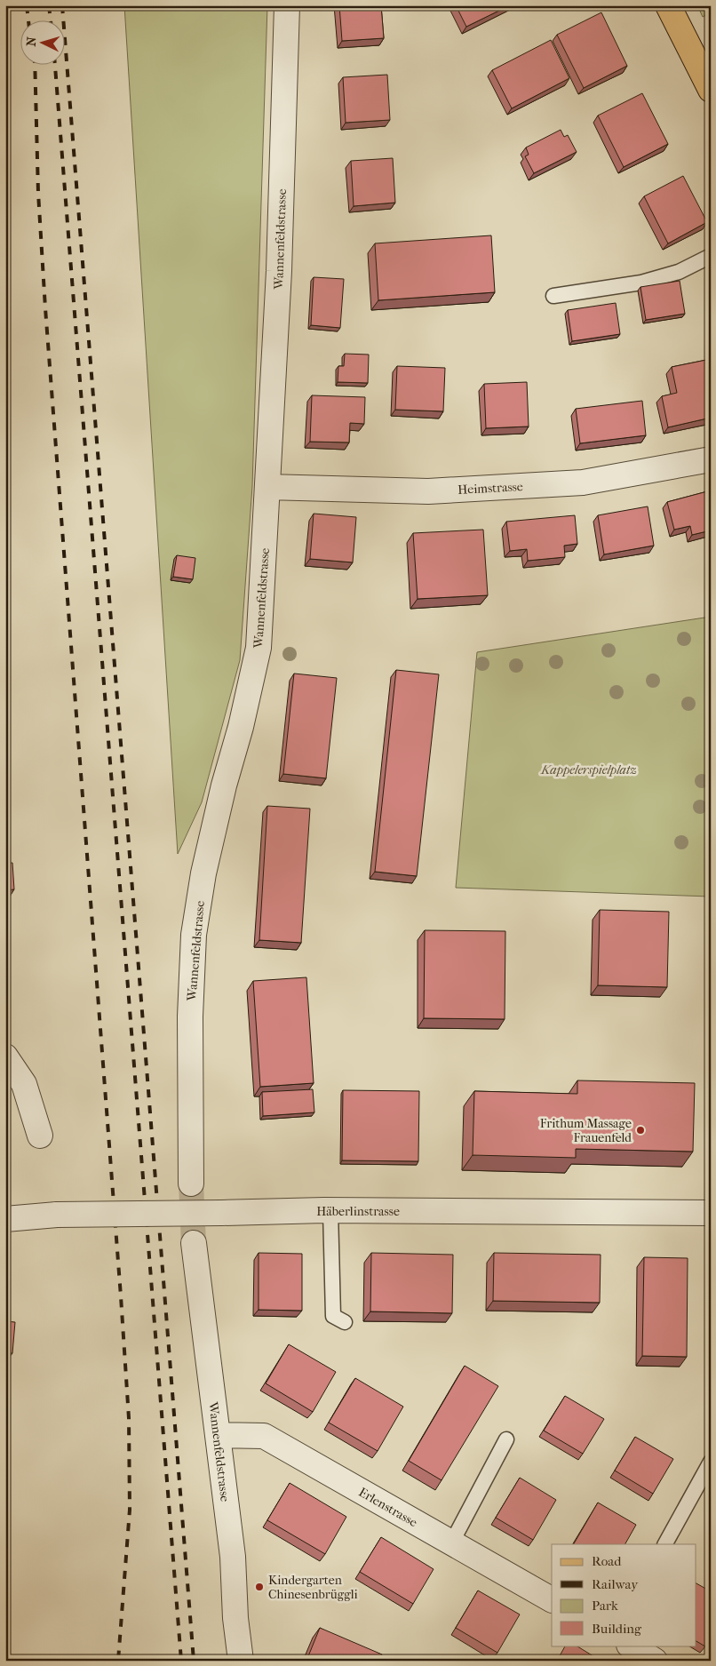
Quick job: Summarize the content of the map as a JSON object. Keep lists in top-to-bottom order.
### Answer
{
  "streets": {
    "street": [
      "Wannenfeldstrasse",
      "Heimstrasse",
      "Häberlinstrasse",
      "Erlenstrasse"
    ]
  },
  "crossings": [
    ["Wannenfeldstrasse", "Heimstrasse"],
    ["Wannenfeldstrasse", "Erlenstrasse"]
  ],
  "parks": ["Kappelerspielplatz"],
  "places": ["Frithum Massage Frauenfeld", "Kindergarten Chinesenbrüggli"],
  "legend": [
    "Road",
    "Railway",
    "Park",
    "Building"
  ],
  "north": "left"
}
